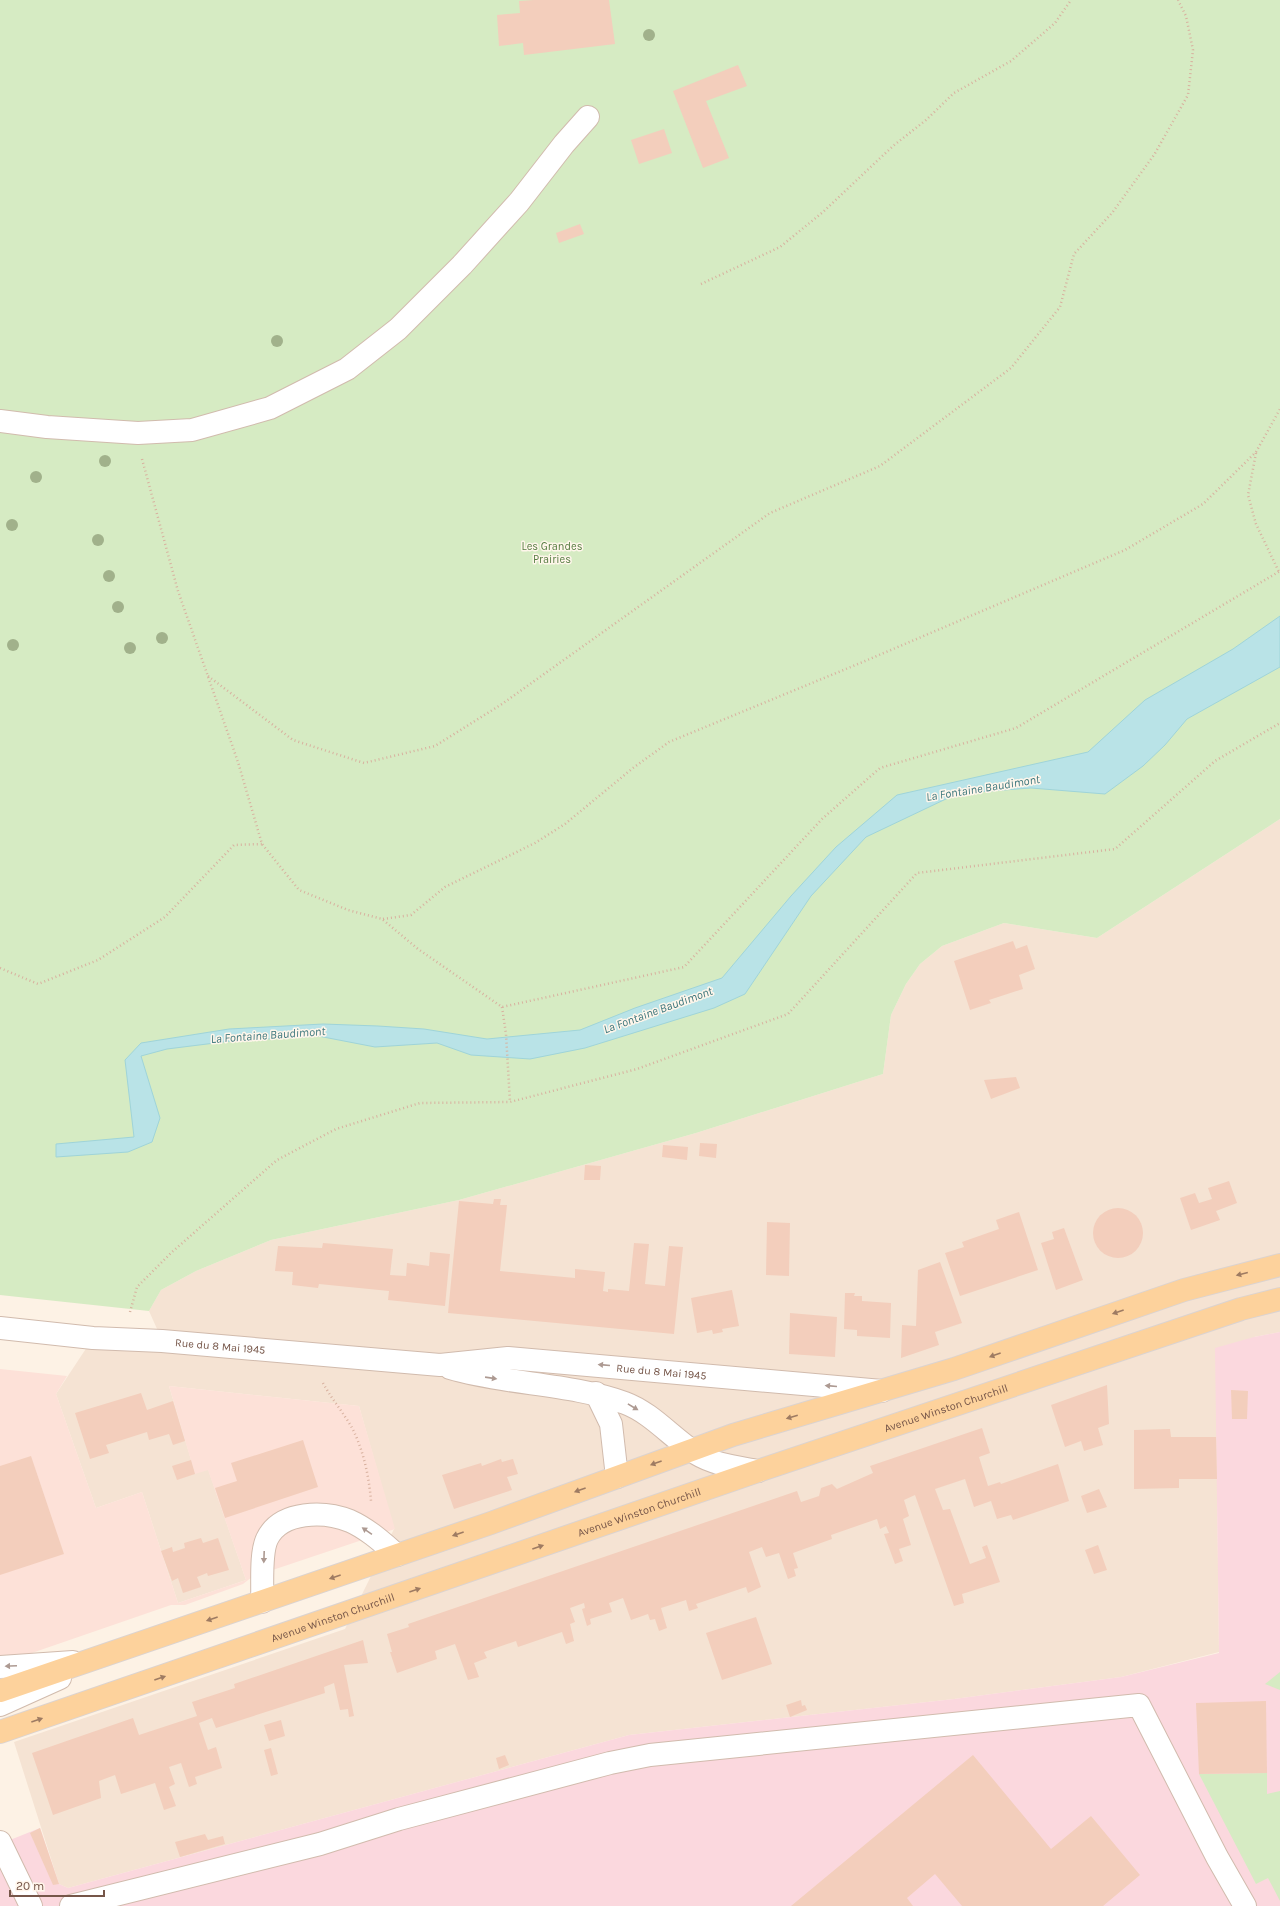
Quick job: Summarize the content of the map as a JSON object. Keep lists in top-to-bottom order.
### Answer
{
  "streets": {
    "main road": ["Avenue Winston Churchill"],
    "street": ["Rue du 8 Mai 1945"]
  },
  "crossings": [
    ["Rue du 8 Mai 1945", "Avenue Winston Churchill"]
  ],
  "water": ["La Fontaine Baudimont"],
  "parks": ["Les Grandes Prairies"],
  "scale_bar": "20 m"
}
